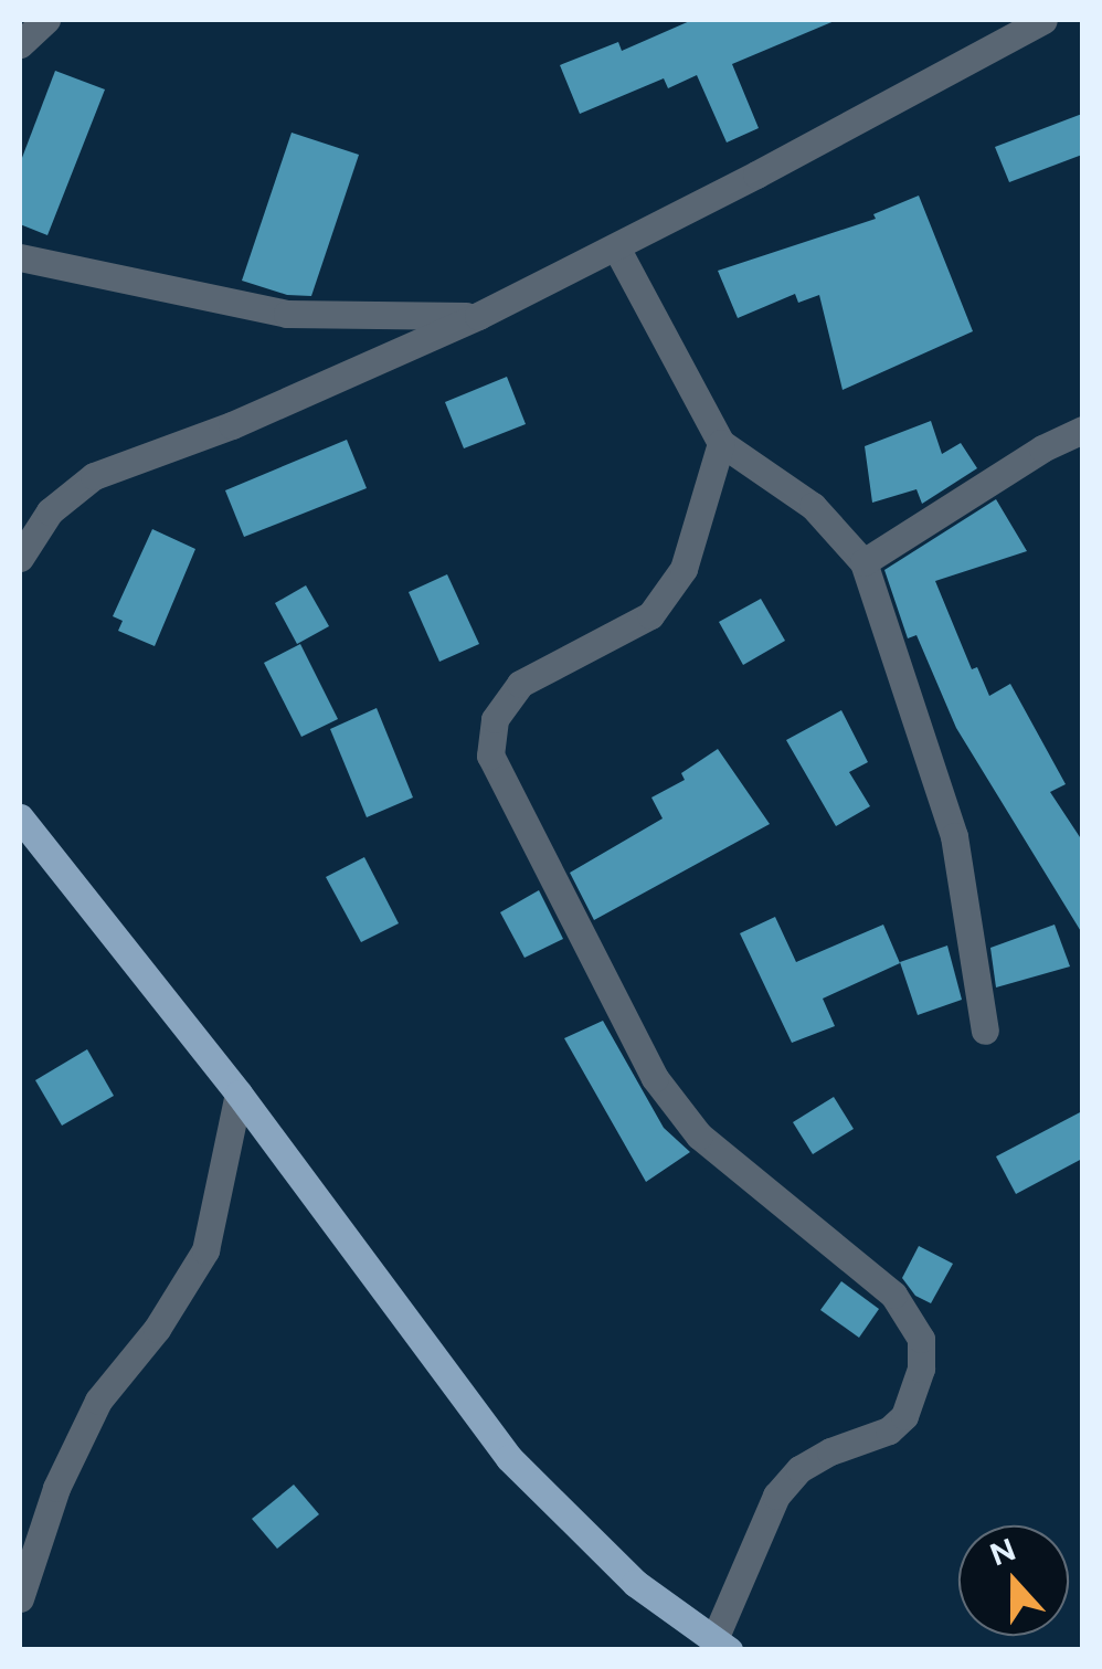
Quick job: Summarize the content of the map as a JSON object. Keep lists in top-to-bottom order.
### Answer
{
  "north": "top"
}
